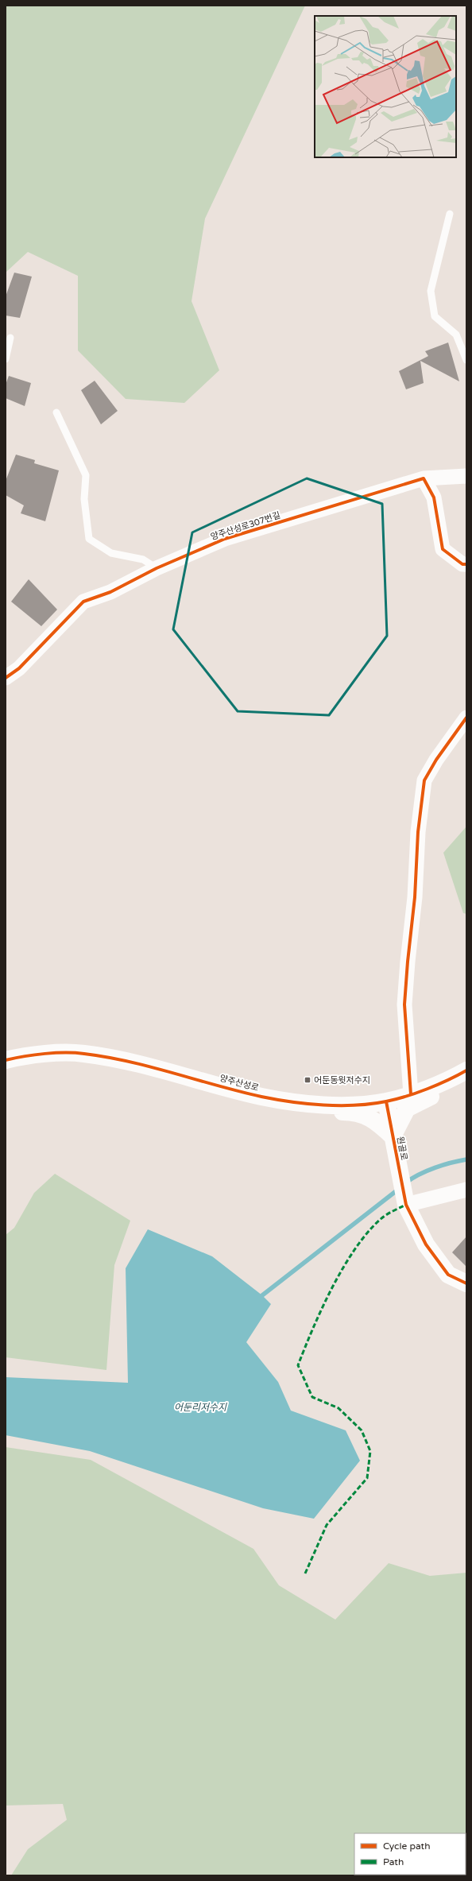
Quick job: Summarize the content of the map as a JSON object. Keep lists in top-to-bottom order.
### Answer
{
  "streets": {
    "street": ["양주산성로307번길", "양주산성로", "원골로"]
  },
  "crossings": [
    ["양주산성로", "원골로"]
  ],
  "water": ["어둔리저수지"],
  "places": {
    "transit": ["어둔동윗저수지"]
  },
  "legend": ["Cycle path", "Path"]
}
